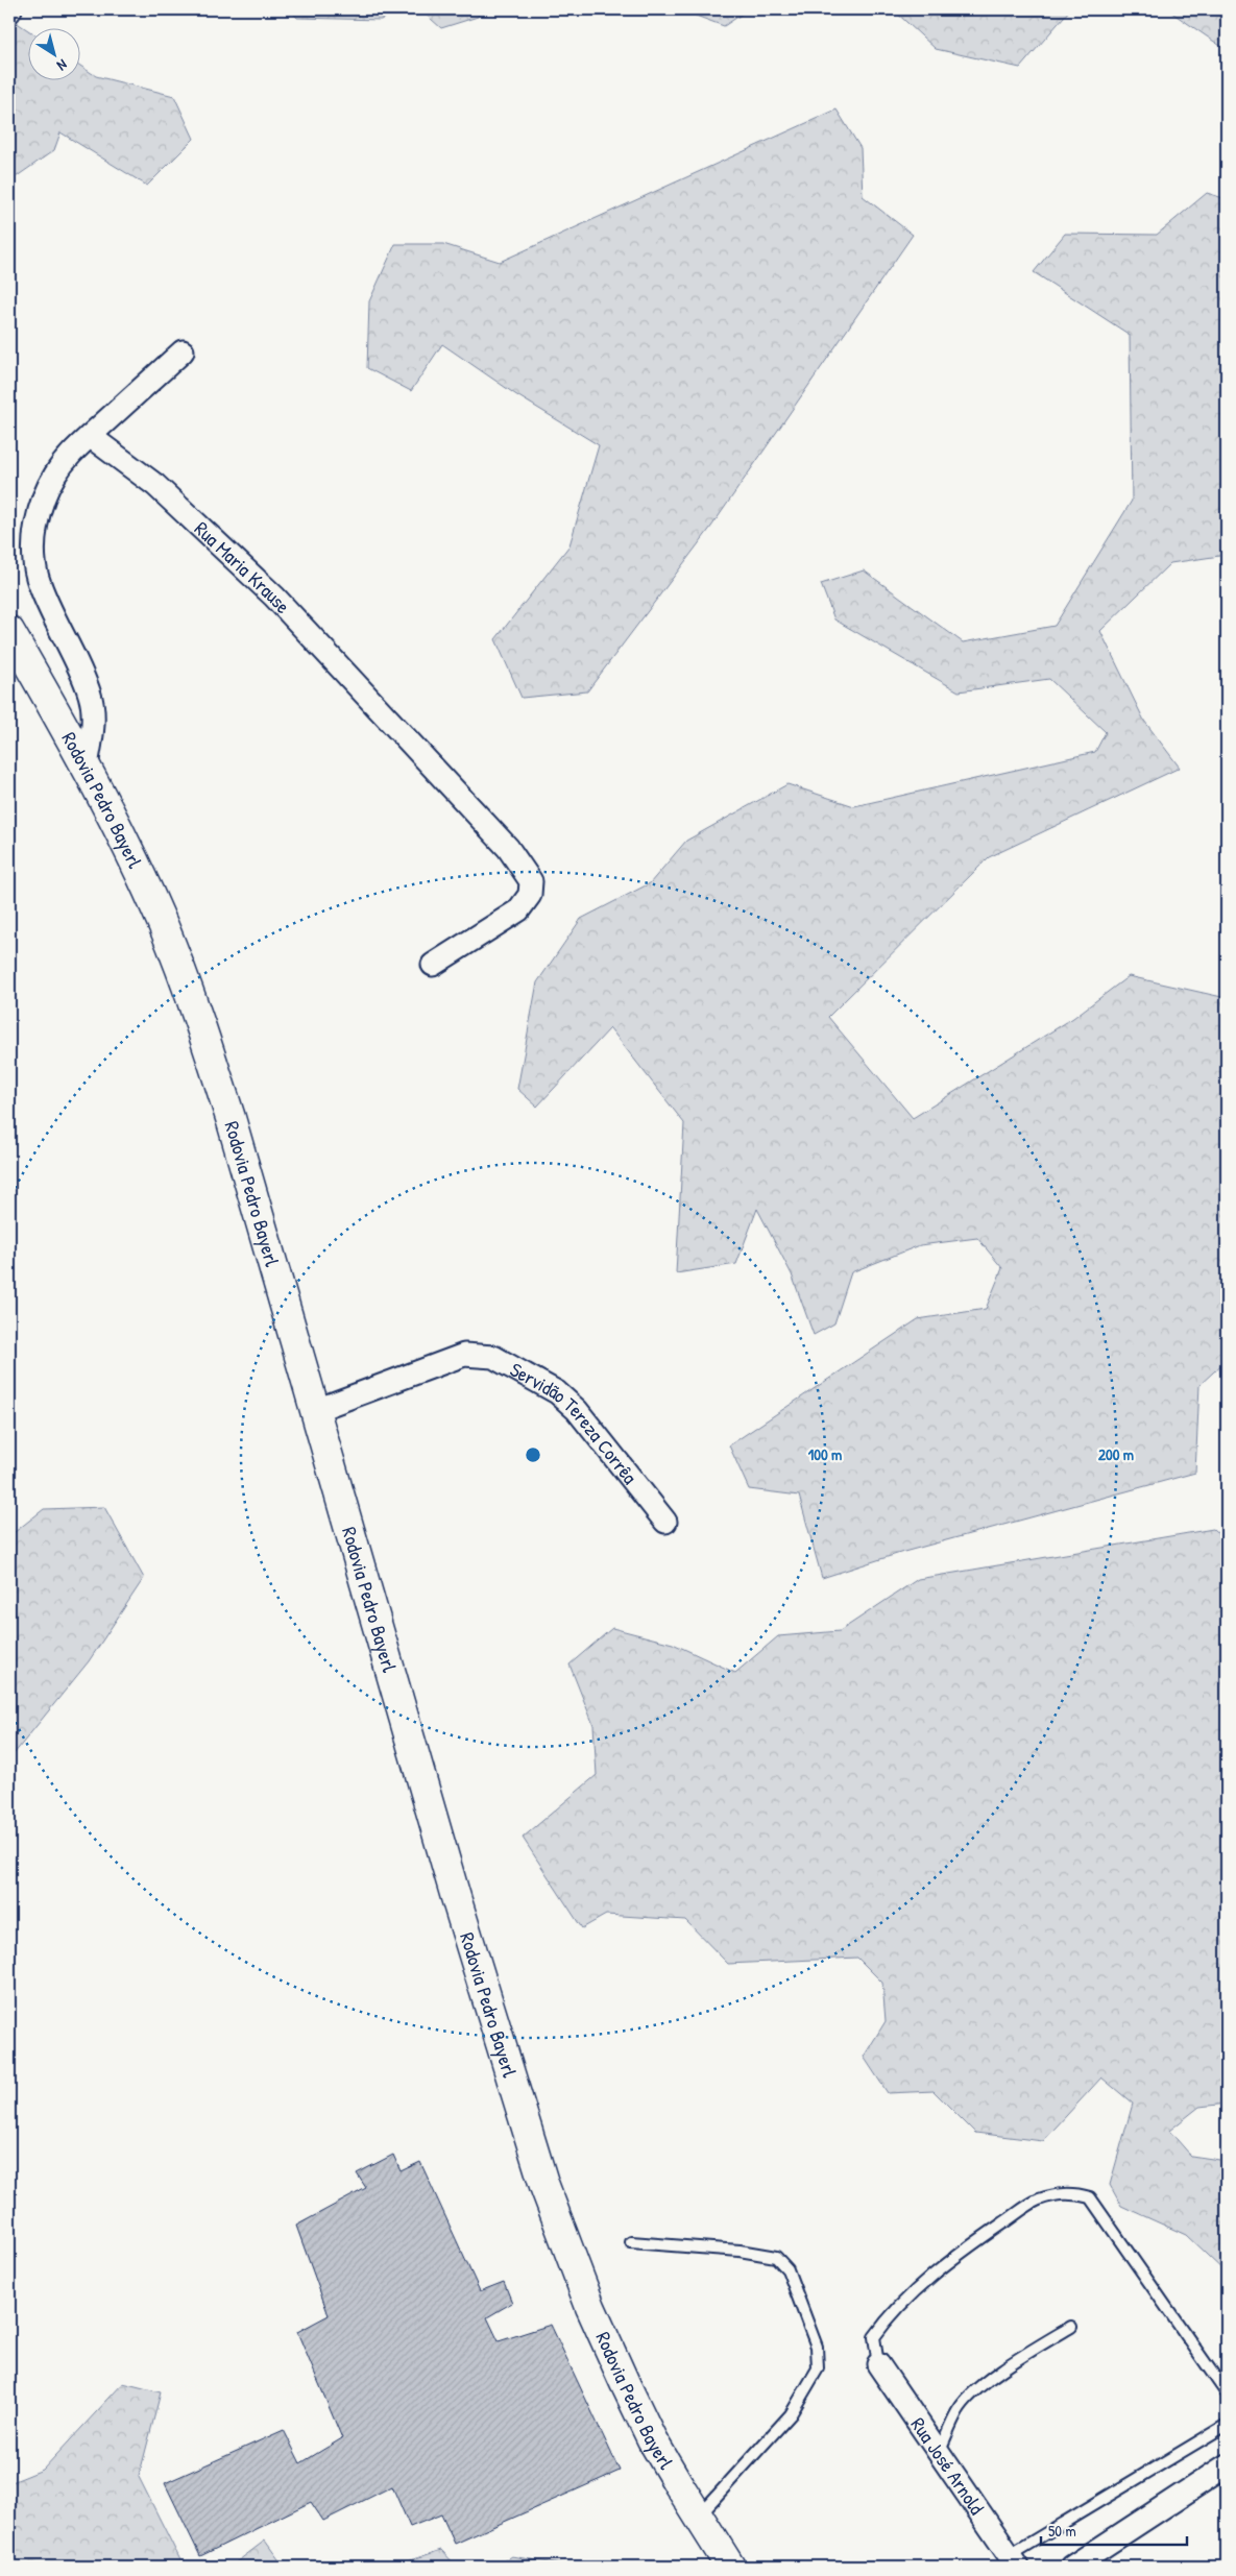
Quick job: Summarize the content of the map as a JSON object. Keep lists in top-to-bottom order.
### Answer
{
  "streets": {
    "main road": ["Rodovia Pedro Bayerl"],
    "street": ["Rua Maria Krause", "Servidão Tereza Corrêa", "Rua José Arnold"]
  },
  "crossings": [
    ["Rodovia Pedro Bayerl", "Servidão Tereza Corrêa"]
  ],
  "scale_bar": "50 m",
  "north": "bottom right",
  "rings": ["100 m", "200 m"]
}
